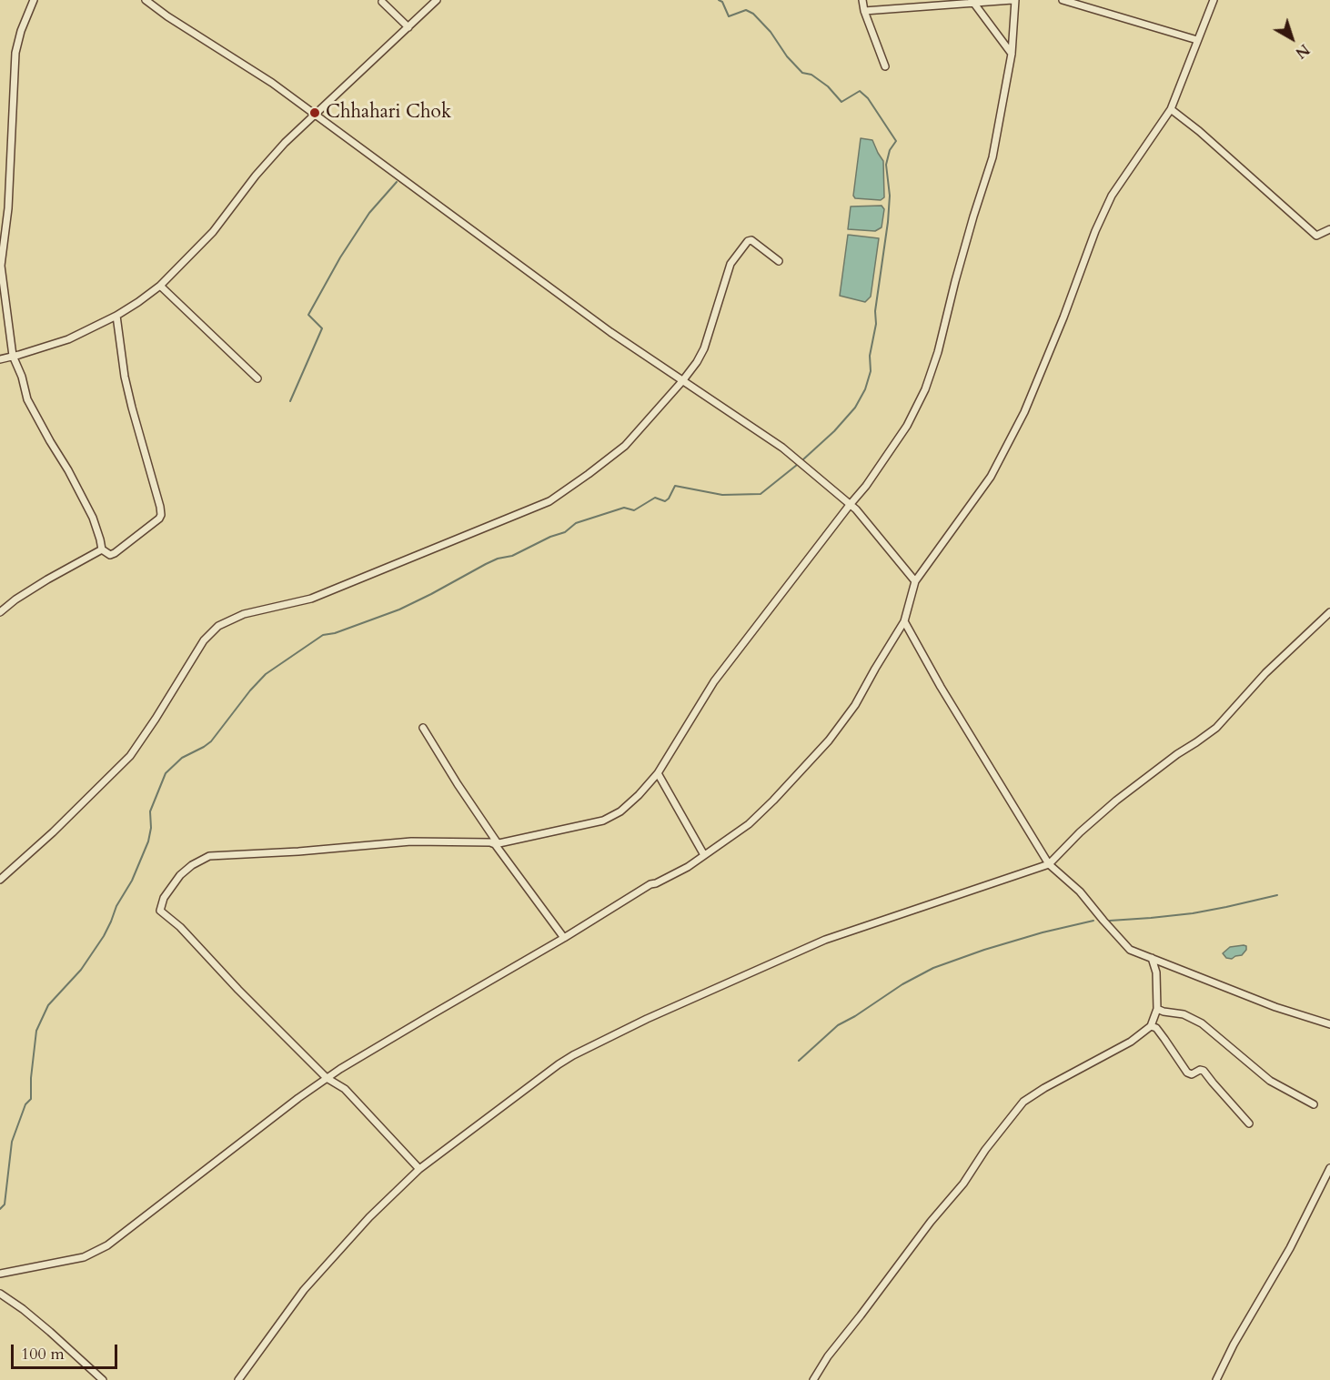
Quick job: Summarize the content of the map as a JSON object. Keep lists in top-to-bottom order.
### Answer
{
  "places": ["Chhahari Chok"],
  "scale_bar": "100 m",
  "north": "bottom right"
}
